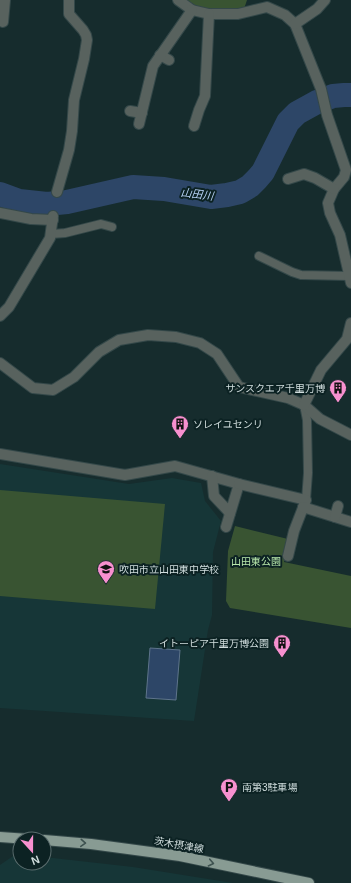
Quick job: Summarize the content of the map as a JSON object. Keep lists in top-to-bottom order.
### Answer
{
  "streets": {
    "main road": ["茨木摂津線"]
  },
  "one_way": ["茨木摂津線"],
  "water": ["山田川"],
  "parks": ["山田東公園"],
  "places": {
    "building": ["サンスクエア千里万博", "ソレイユセンリ", "イトーピア千里万博公園"],
    "school or university": ["吹田市立山田東中学校"],
    "parking": ["南第3駐車場"]
  },
  "north": "bottom"
}
